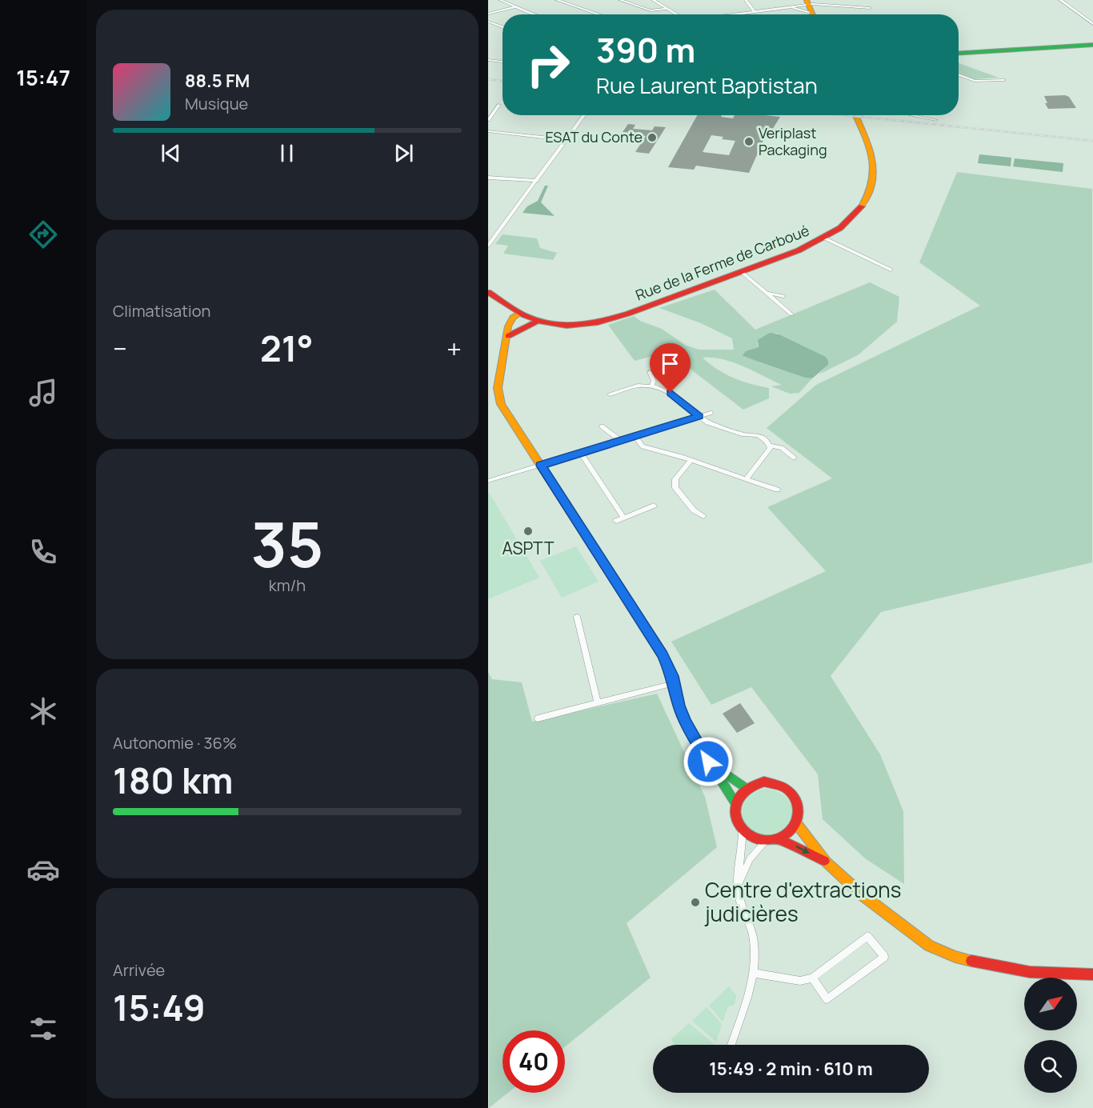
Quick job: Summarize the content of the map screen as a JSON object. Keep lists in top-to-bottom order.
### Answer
{
  "streets": {
    "street": ["Rue de la Ferme de Carboué"]
  },
  "places": [
    "ESAT du Conte",
    "Veriplast Packaging",
    "ASPTT",
    "Centre d'extractions judicières"
  ],
  "north": "top right",
  "page": {
    "tabs": "15:47",
    "turn": ["390 m", "Rue Laurent Baptistan"],
    "song": ["88.5 FM", "Musique"],
    "tile": [
      "Climatisation",
      ["35", "km/h"],
      ["Autonomie · 36%", "180 km"],
      ["Arrivée", "15:49"]
    ],
    "heat": ["−", "21°", "+"],
    "limit": "40",
    "trip": "15:49 · 2 min · 610 m"
  }
}
